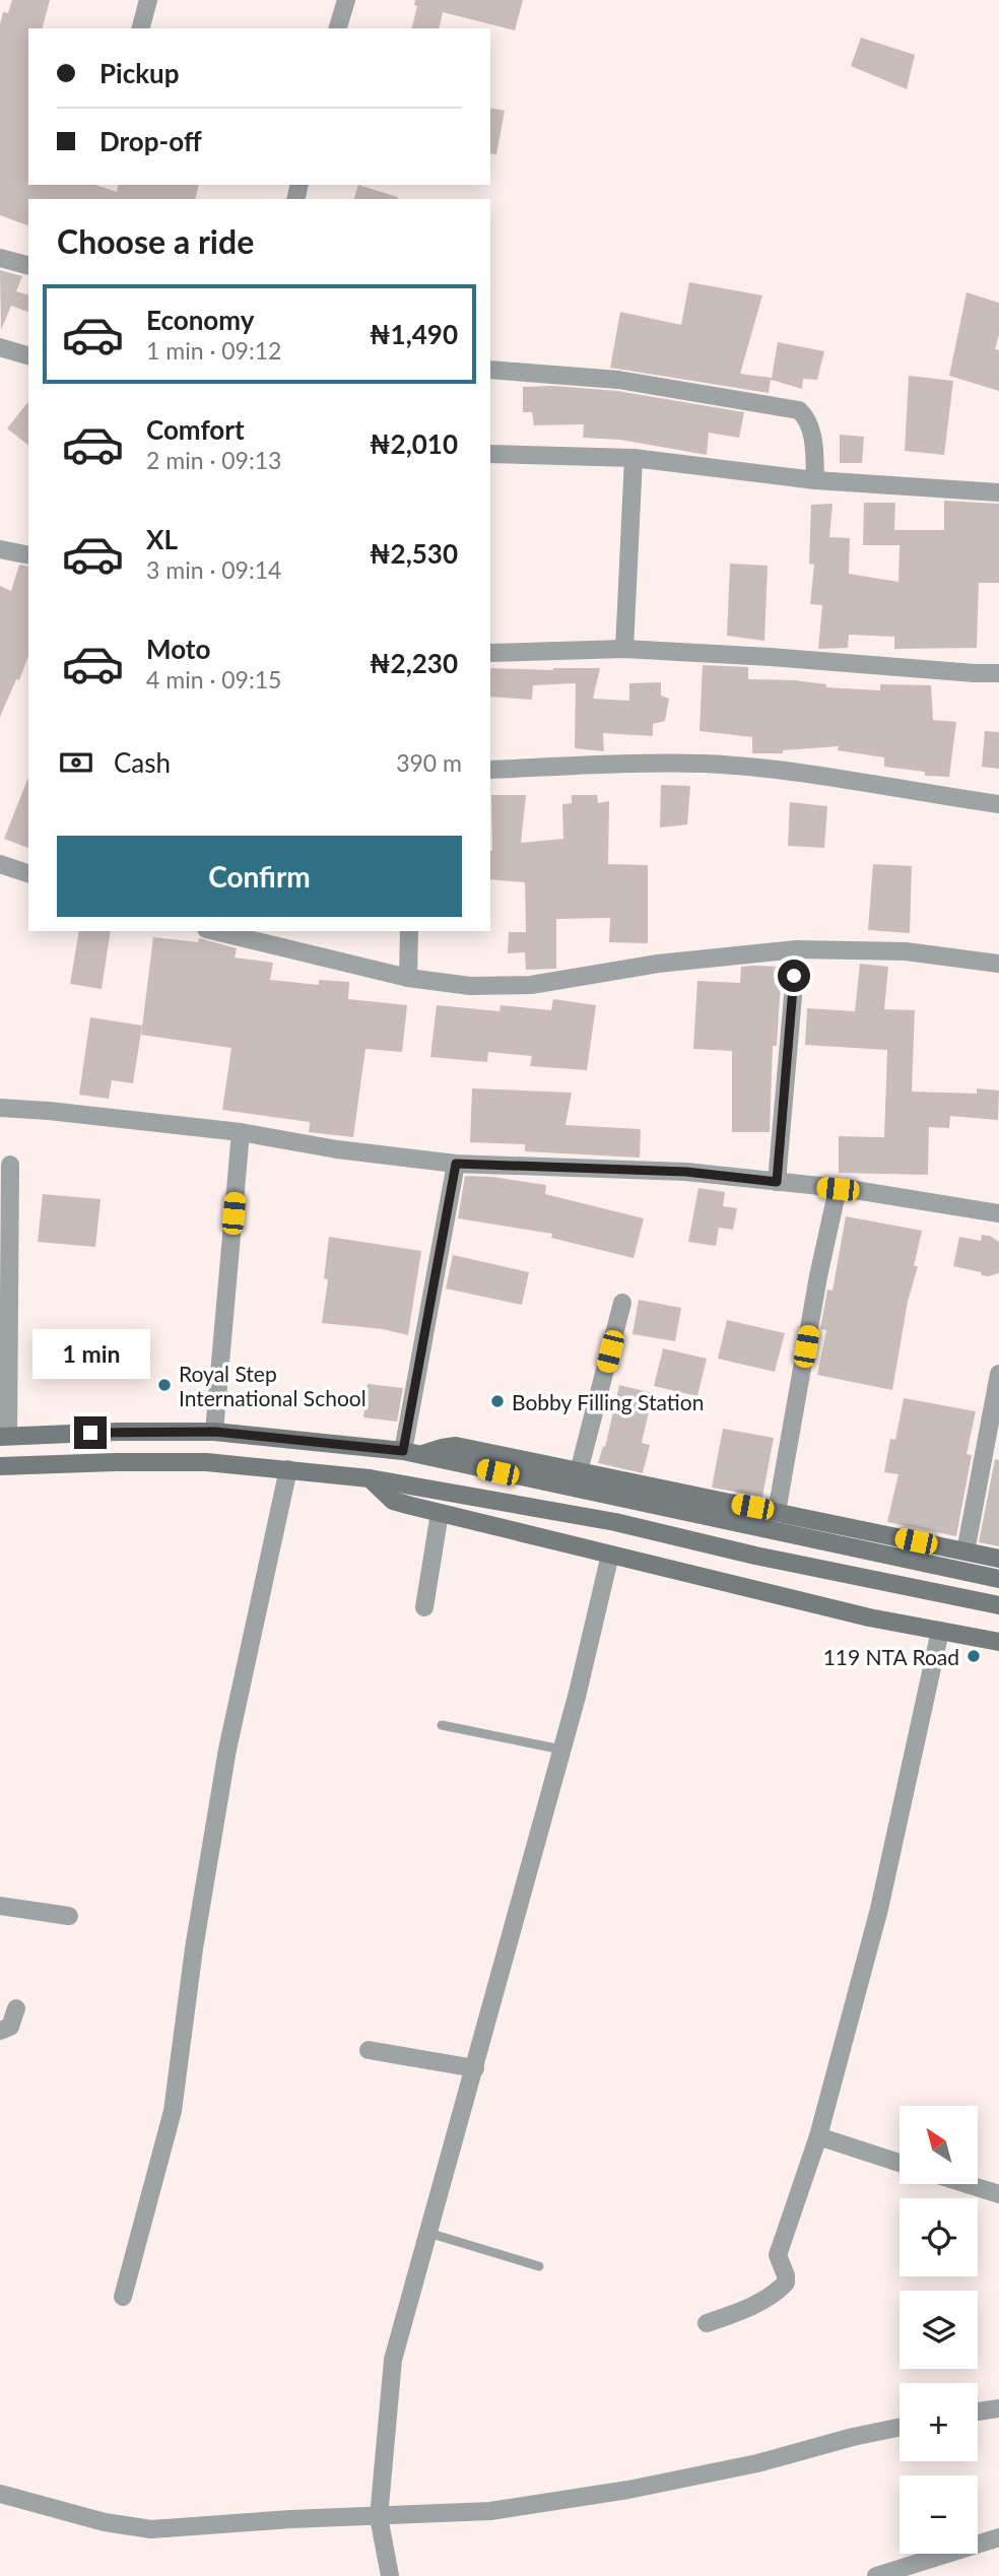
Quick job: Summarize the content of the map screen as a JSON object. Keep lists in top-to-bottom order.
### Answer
{
  "places": ["Royal Step International School", "Bobby Filling Station", "119 NTA Road"],
  "north": "top left",
  "page": {
    "banner": ["Pickup", "Drop-off"],
    "heading": "Choose a ride",
    "list": [
      {
        "name": "Economy",
        "note": "1 min · 09:12",
        "value": "₦1,490"
      },
      {
        "name": "Comfort",
        "note": "2 min · 09:13",
        "value": "₦2,010"
      },
      {
        "name": "XL",
        "note": "3 min · 09:14",
        "value": "₦2,530"
      },
      {
        "name": "Moto",
        "note": "4 min · 09:15",
        "value": "₦2,230"
      }
    ],
    "pay": ["Cash", "390 m"],
    "buttons": "Confirm",
    "bubble": "1 min",
    "map_buttons": ["+", "−"]
  }
}
